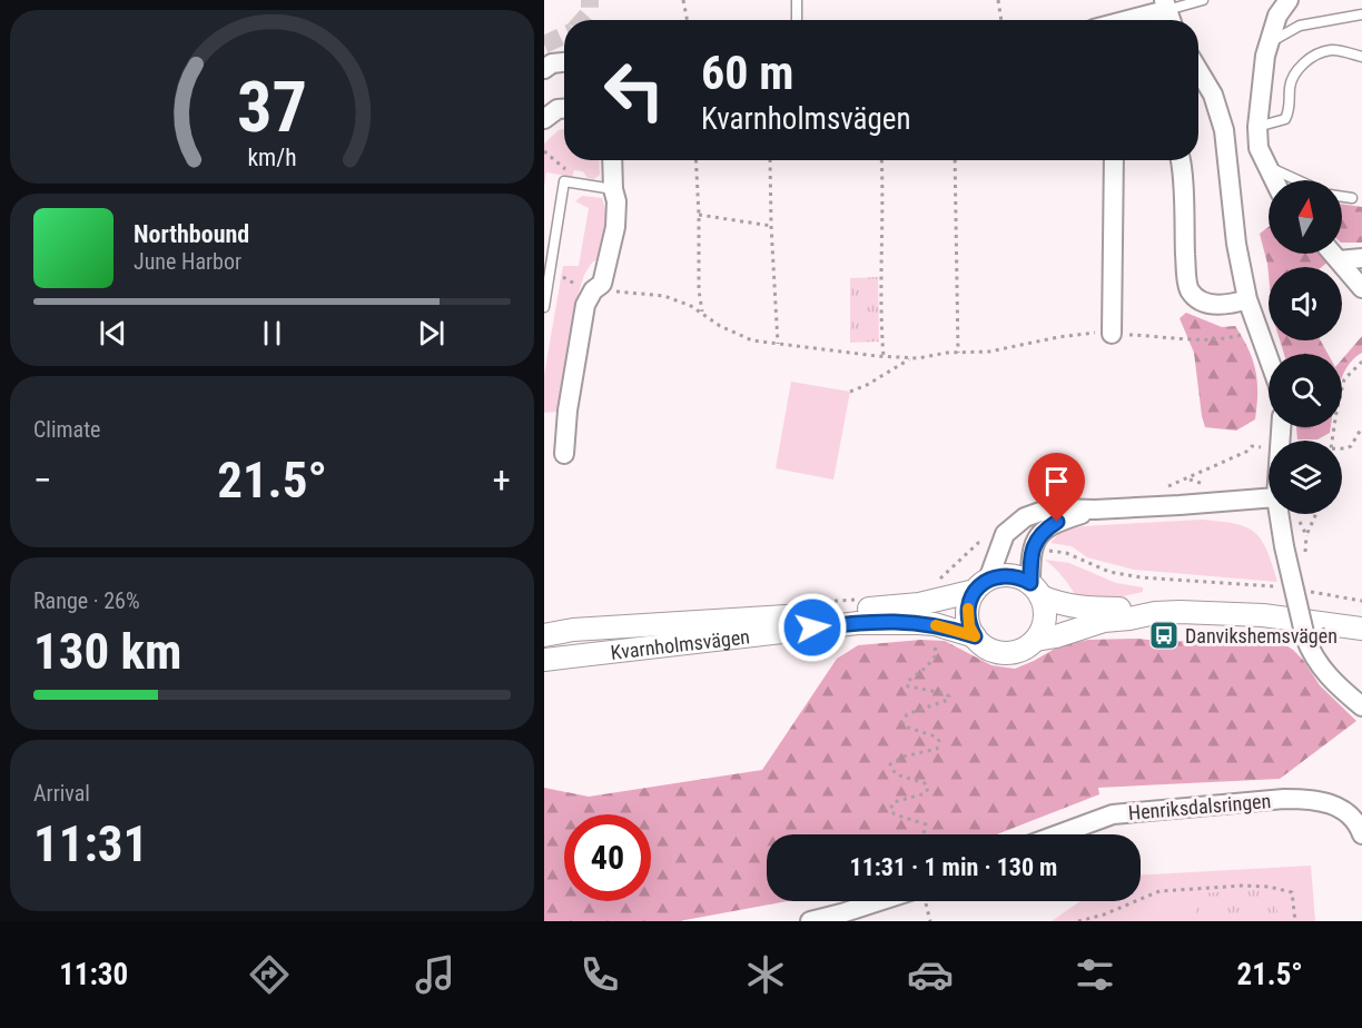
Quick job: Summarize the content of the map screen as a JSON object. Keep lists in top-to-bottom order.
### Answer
{
  "streets": {
    "street": ["Kvarnholmsvägen", "Henriksdalsringen"]
  },
  "places": {
    "bus stop": ["Danvikshemsvägen"]
  },
  "north": "top",
  "page": {
    "turn": ["60 m", "Kvarnholmsvägen"],
    "song": ["Northbound", "June Harbor"],
    "tile": [
      "Climate",
      ["Range · 26%", "130 km"],
      ["Arrival", "11:31"]
    ],
    "heat": ["−", "21.5°", "+"],
    "limit": "40",
    "trip": "11:31 · 1 min · 130 m",
    "tabs": ["11:30", "21.5°"],
    "gauge": ["37", "km/h"]
  }
}
